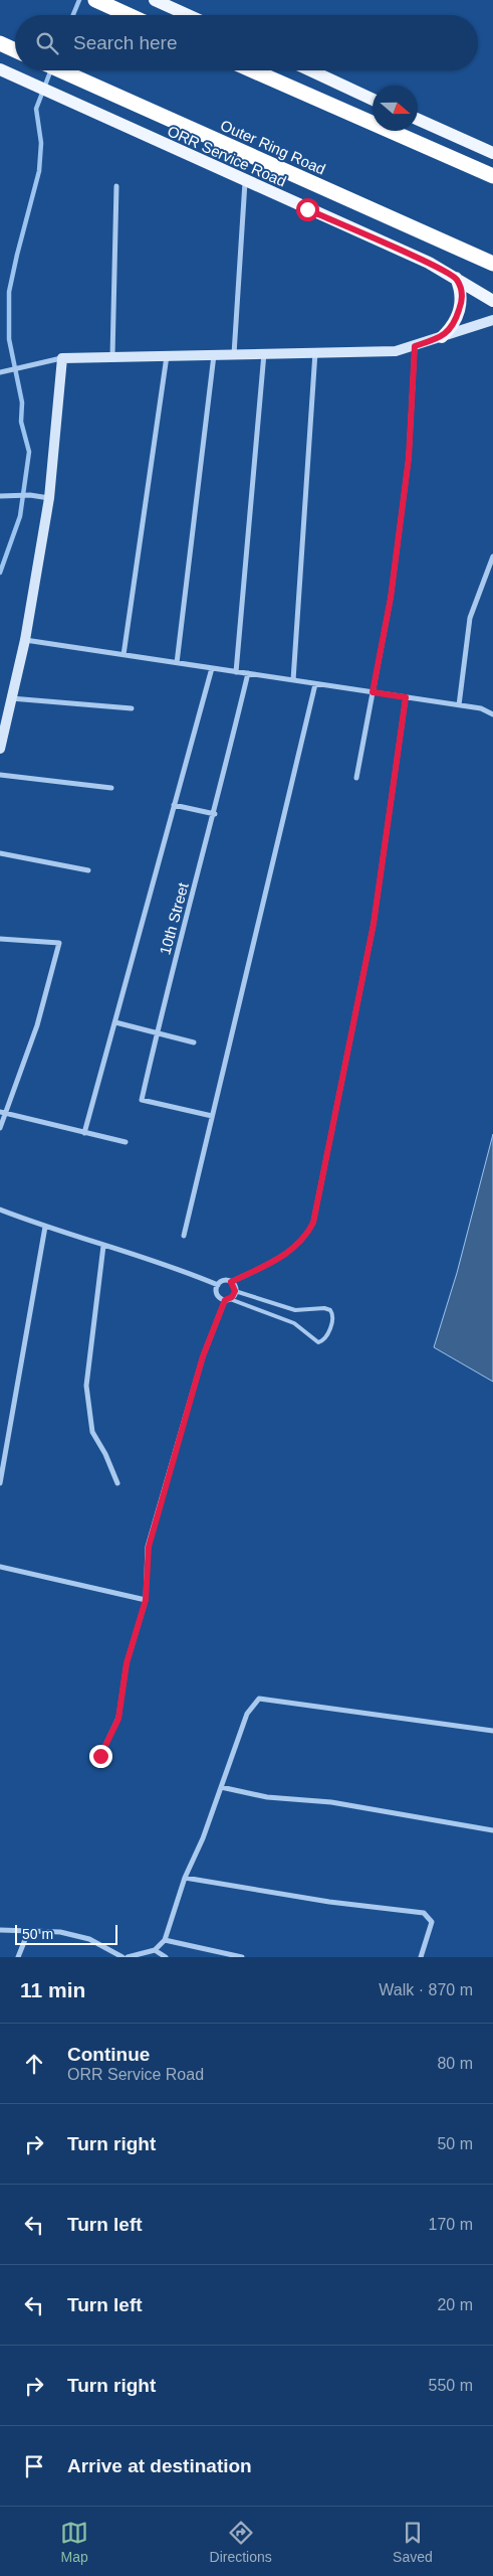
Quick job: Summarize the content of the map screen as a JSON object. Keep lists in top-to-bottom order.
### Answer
{
  "streets": {
    "highway": ["Outer Ring Road"],
    "main road": ["ORR Service Road"],
    "street": ["10th Street"]
  },
  "scale_bar": "50 m",
  "north": "right",
  "page": {
    "search": "Search here",
    "scale": "50 m",
    "heading": ["11 min", "Walk · 870 m"],
    "list": [
      ["Continue", "ORR Service Road", "80 m"],
      ["Turn right", "50 m"],
      ["Turn left", "170 m"],
      ["Turn left", "20 m"],
      ["Turn right", "550 m"],
      "Arrive at destination"
    ],
    "nav": ["Map", "Directions", "Saved"]
  }
}
